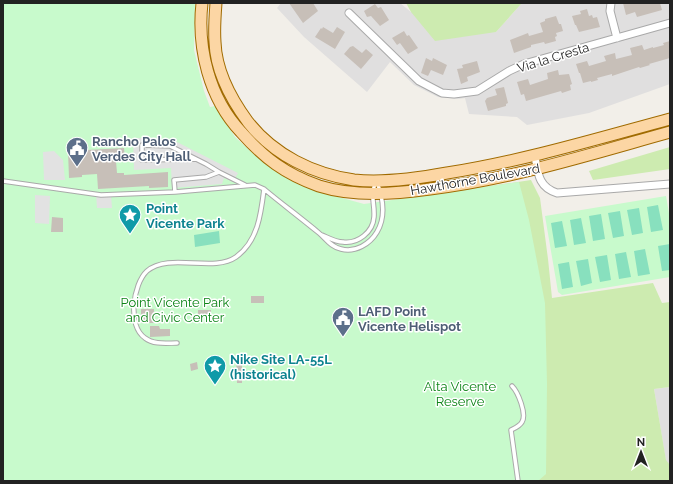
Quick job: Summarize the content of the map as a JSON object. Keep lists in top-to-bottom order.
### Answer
{
  "streets": {
    "main road": ["Hawthorne Boulevard"],
    "street": ["Via la Cresta"]
  },
  "parks": ["Point Vicente Park and Civic Center", "Alta Vicente Reserve"],
  "places": {
    "public building": ["Rancho Palos Verdes City Hall", "LAFD Point Vicente Helispot"],
    "place": ["Point Vicente Park", "Nike Site LA-55L (historical)"]
  },
  "north": "top"
}
